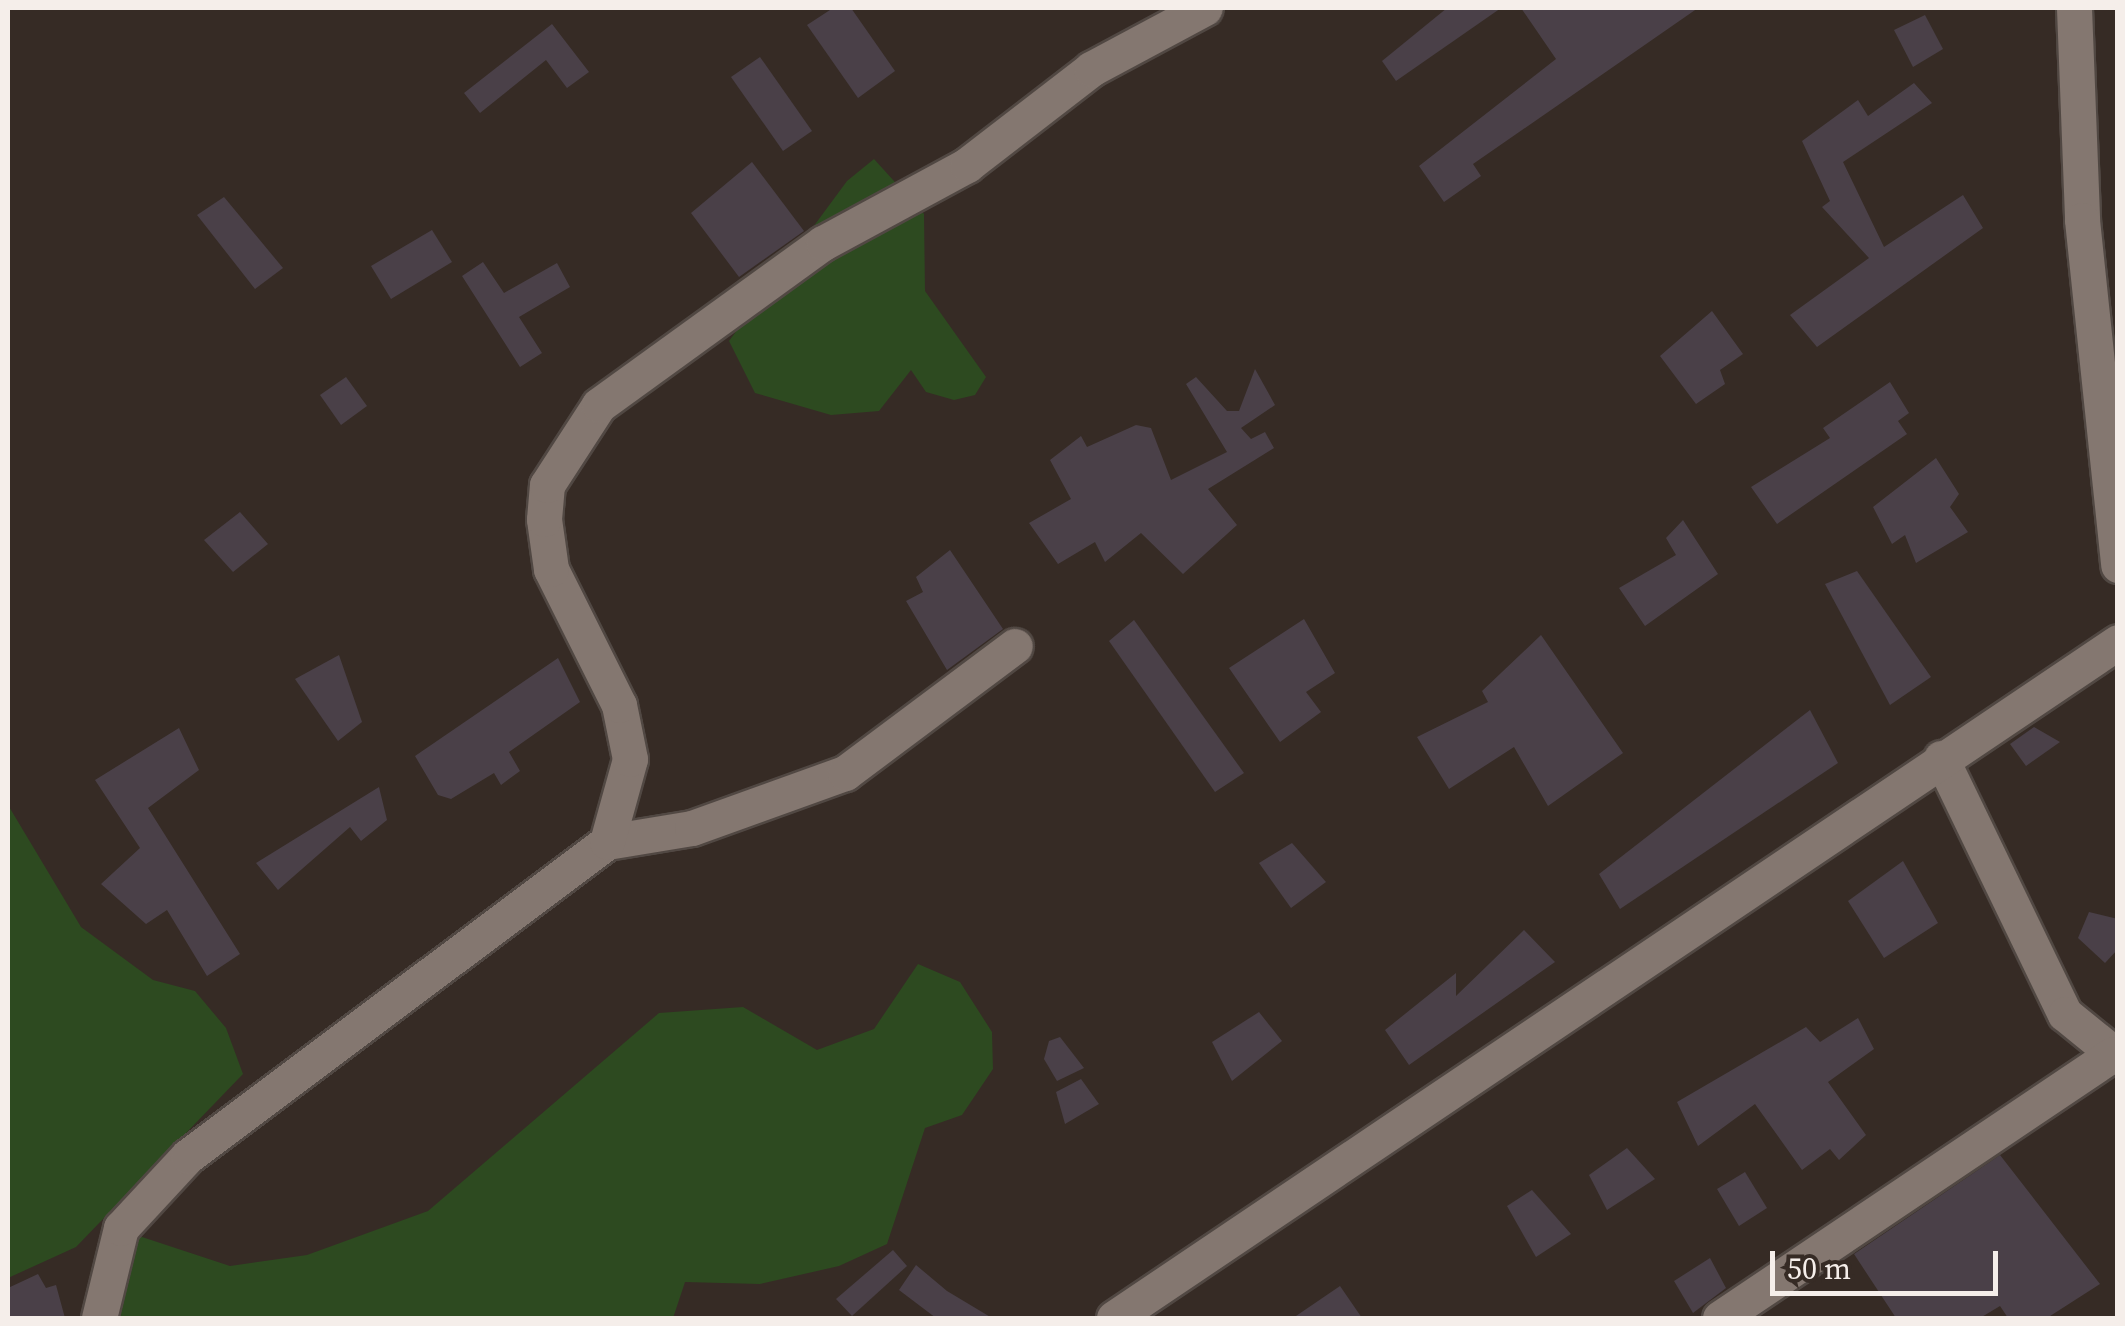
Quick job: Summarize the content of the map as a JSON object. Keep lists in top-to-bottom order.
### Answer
{
  "scale_bar": "50 m"
}
